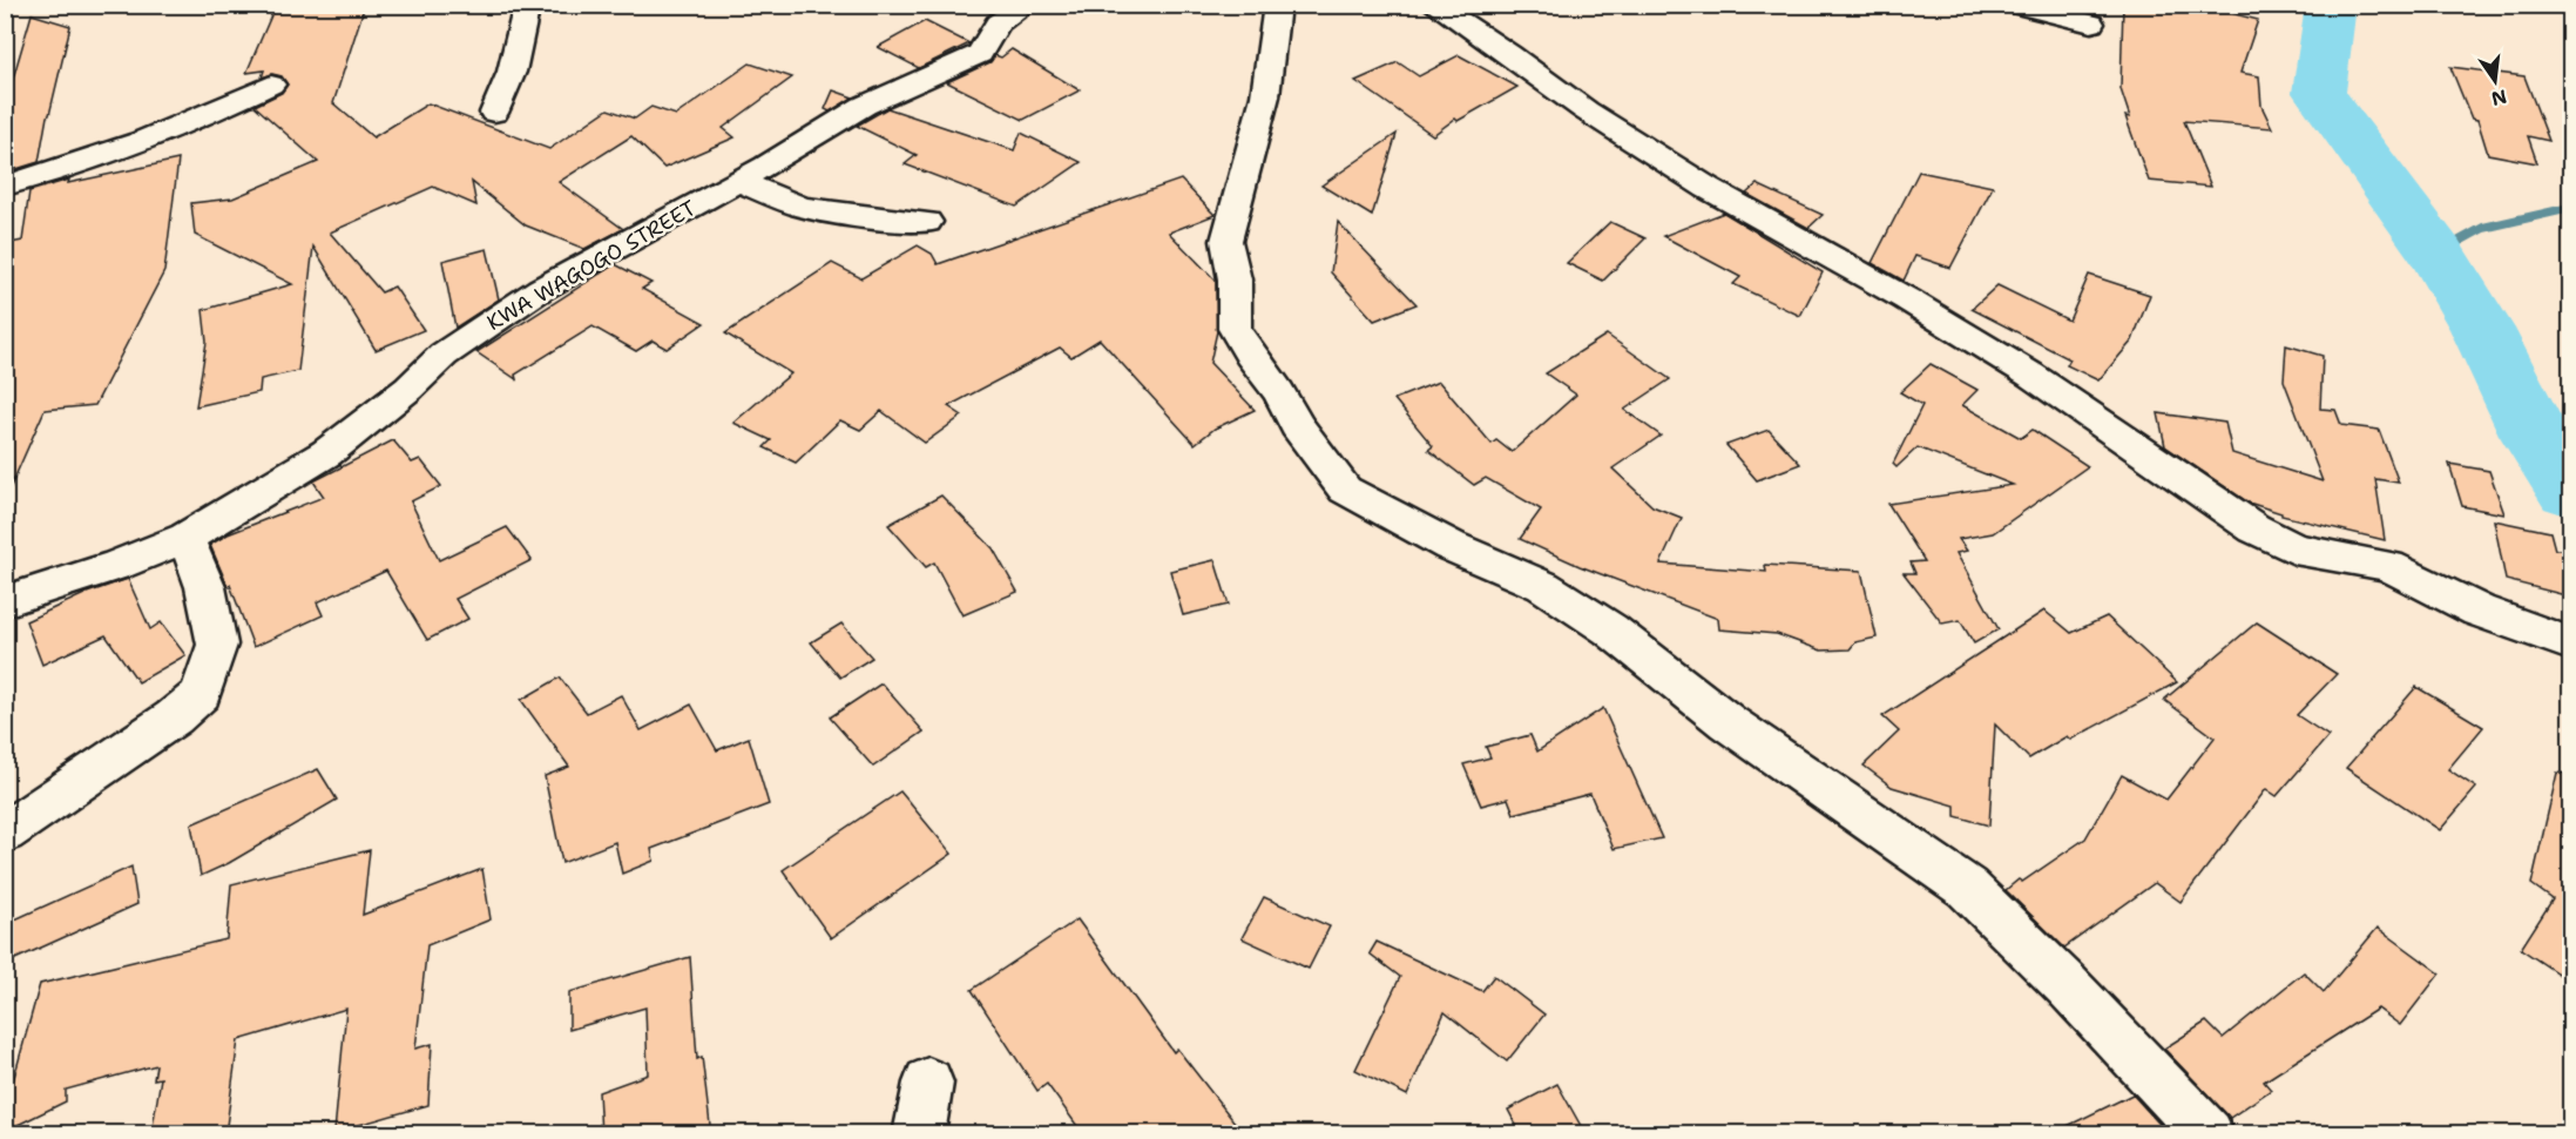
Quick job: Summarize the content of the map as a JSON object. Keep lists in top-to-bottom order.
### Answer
{
  "streets": {
    "street": ["KWA WAGOGO STREET"]
  },
  "north": "bottom"
}
